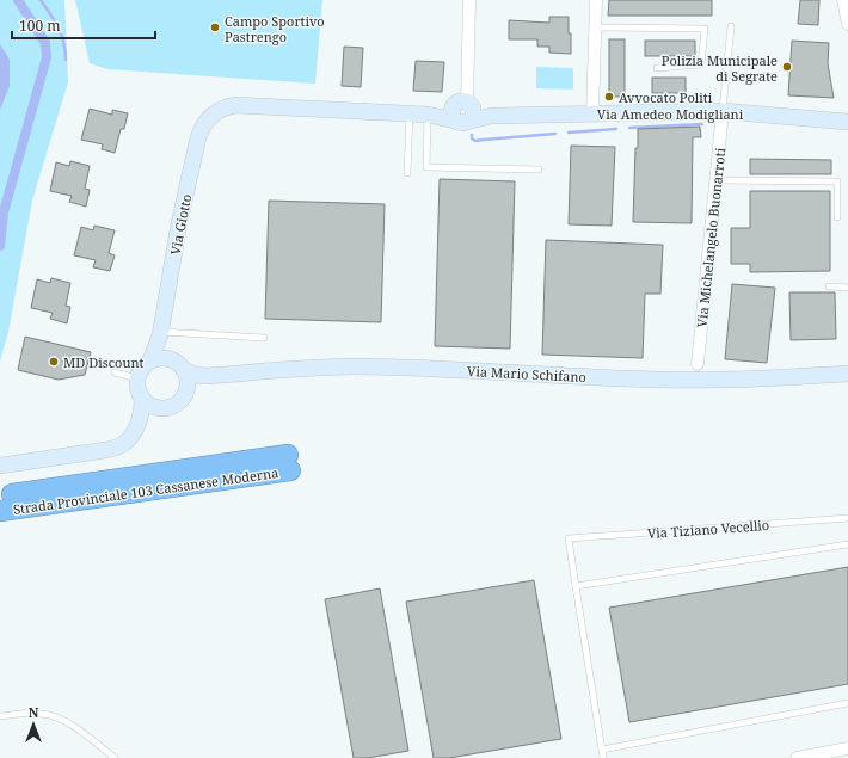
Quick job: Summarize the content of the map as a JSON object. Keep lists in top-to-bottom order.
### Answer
{
  "streets": {
    "highway": ["Strada Provinciale 103 Cassanese Moderna"],
    "street": [
      "Via Amedeo Modigliani",
      "Via Giotto",
      "Via Michelangelo Buonarroti",
      "Via Mario Schifano"
    ],
    "lane": ["Via Tiziano Vecellio"]
  },
  "crossings": [
    ["Via Amedeo Modigliani", "Via Giotto"],
    ["Via Amedeo Modigliani", "Via Michelangelo Buonarroti"],
    ["Via Giotto", "Via Mario Schifano"]
  ],
  "places": [
    "Campo Sportivo Pastrengo",
    "Polizia Municipale di Segrate",
    "Avvocato Politi",
    "MD Discount"
  ],
  "scale_bar": "100 m",
  "north": "top"
}
